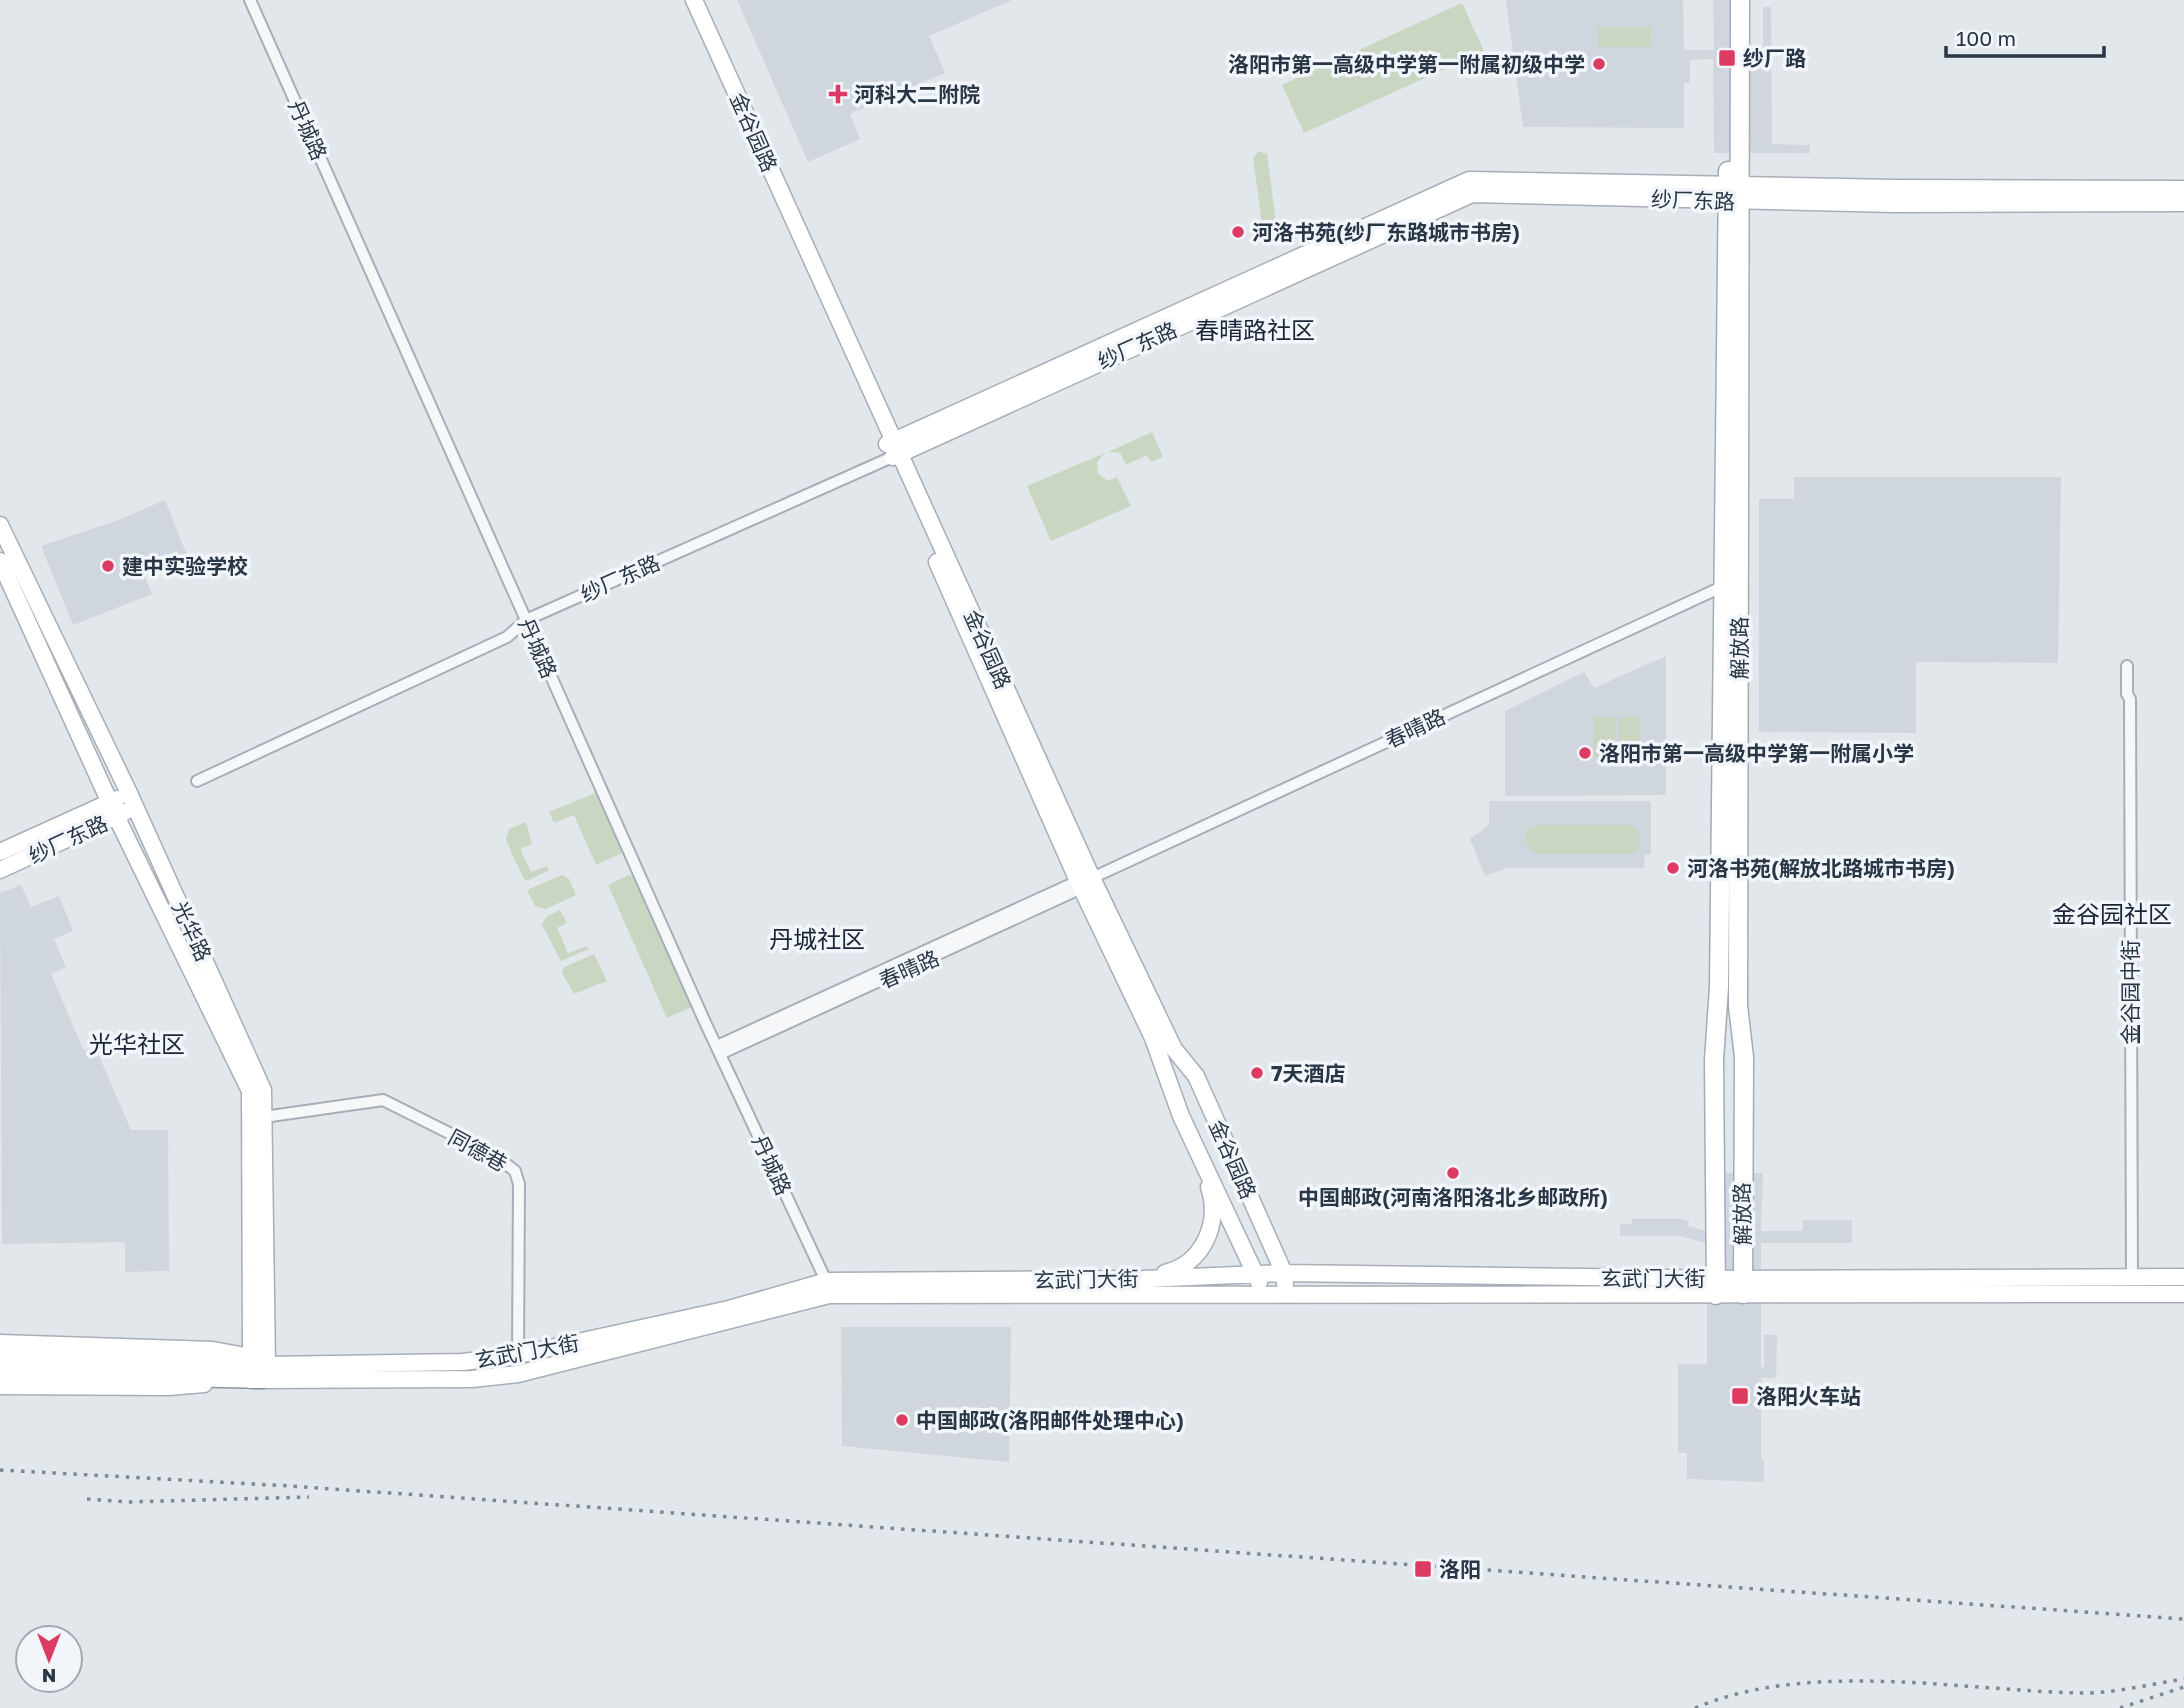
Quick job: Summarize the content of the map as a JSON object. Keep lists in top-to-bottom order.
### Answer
{
  "streets": {
    "main road": [
      "金谷园路",
      "纱厂东路",
      "解放路",
      "光华路",
      "玄武门大街"
    ],
    "street": [
      "丹城路",
      "春晴路",
      "金谷园中街",
      "同德巷"
    ]
  },
  "crossings": [
    ["丹城路", "纱厂东路"],
    ["丹城路", "春晴路"],
    ["丹城路", "玄武门大街"],
    ["金谷园路", "纱厂东路"],
    ["金谷园路", "春晴路"],
    ["金谷园路", "玄武门大街"],
    ["纱厂东路", "解放路"],
    ["纱厂东路", "光华路"],
    ["解放路", "春晴路"],
    ["解放路", "玄武门大街"],
    ["光华路", "同德巷"],
    ["光华路", "玄武门大街"],
    ["金谷园中街", "玄武门大街"],
    ["同德巷", "玄武门大街"]
  ],
  "districts": [
    "春晴路社区",
    "金谷园社区",
    "丹城社区",
    "光华社区"
  ],
  "places": {
    "transit": ["纱厂路", "洛阳火车站", "洛阳"],
    "other": [
      "洛阳市第一高级中学第一附属初级中学",
      "河洛书苑(纱厂东路城市书房)",
      "建中实验学校",
      "洛阳市第一高级中学第一附属小学",
      "河洛书苑(解放北路城市书房)",
      "7天酒店",
      "中国邮政(河南洛阳洛北乡邮政所)",
      "中国邮政(洛阳邮件处理中心)"
    ],
    "health": ["河科大二附院"]
  },
  "scale_bar": "100 m",
  "north": "bottom"
}
